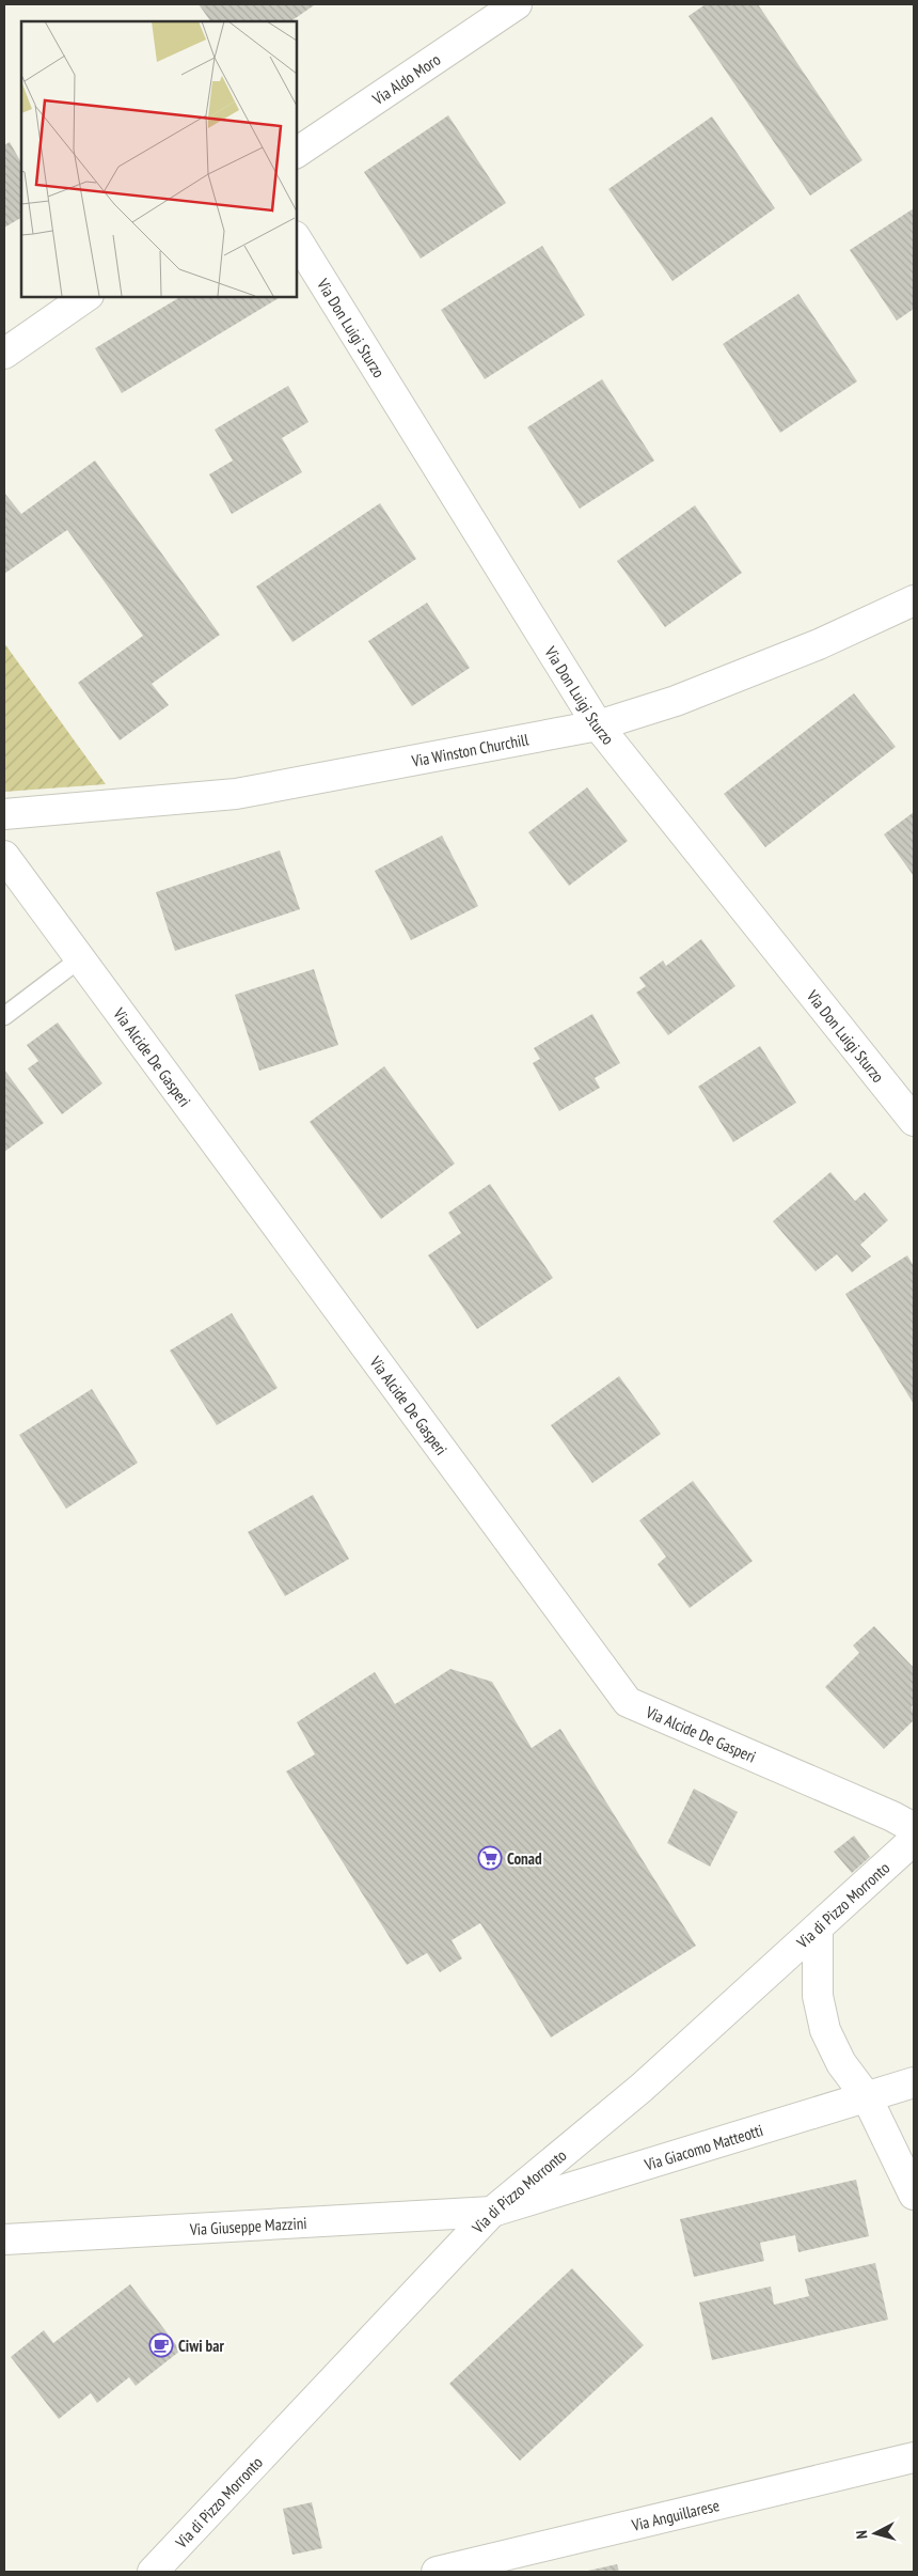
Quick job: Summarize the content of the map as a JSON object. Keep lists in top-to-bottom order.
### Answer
{
  "streets": {
    "street": [
      "Via Aldo Moro",
      "Via Don Luigi Sturzo",
      "Via Winston Churchill",
      "Via Alcide De Gasperi",
      "Via di Pizzo Morronto",
      "Via Giacomo Matteotti",
      "Via Giuseppe Mazzini",
      "Via Anguillarese"
    ]
  },
  "crossings": [
    ["Via Don Luigi Sturzo", "Via Winston Churchill"],
    ["Via di Pizzo Morronto", "Via Giacomo Matteotti"],
    ["Via di Pizzo Morronto", "Via Giuseppe Mazzini"],
    ["Via Giacomo Matteotti", "Via Giuseppe Mazzini"]
  ],
  "places": {
    "supermarket": ["Conad"],
    "cafe": ["Ciwi bar"]
  },
  "north": "left"
}
